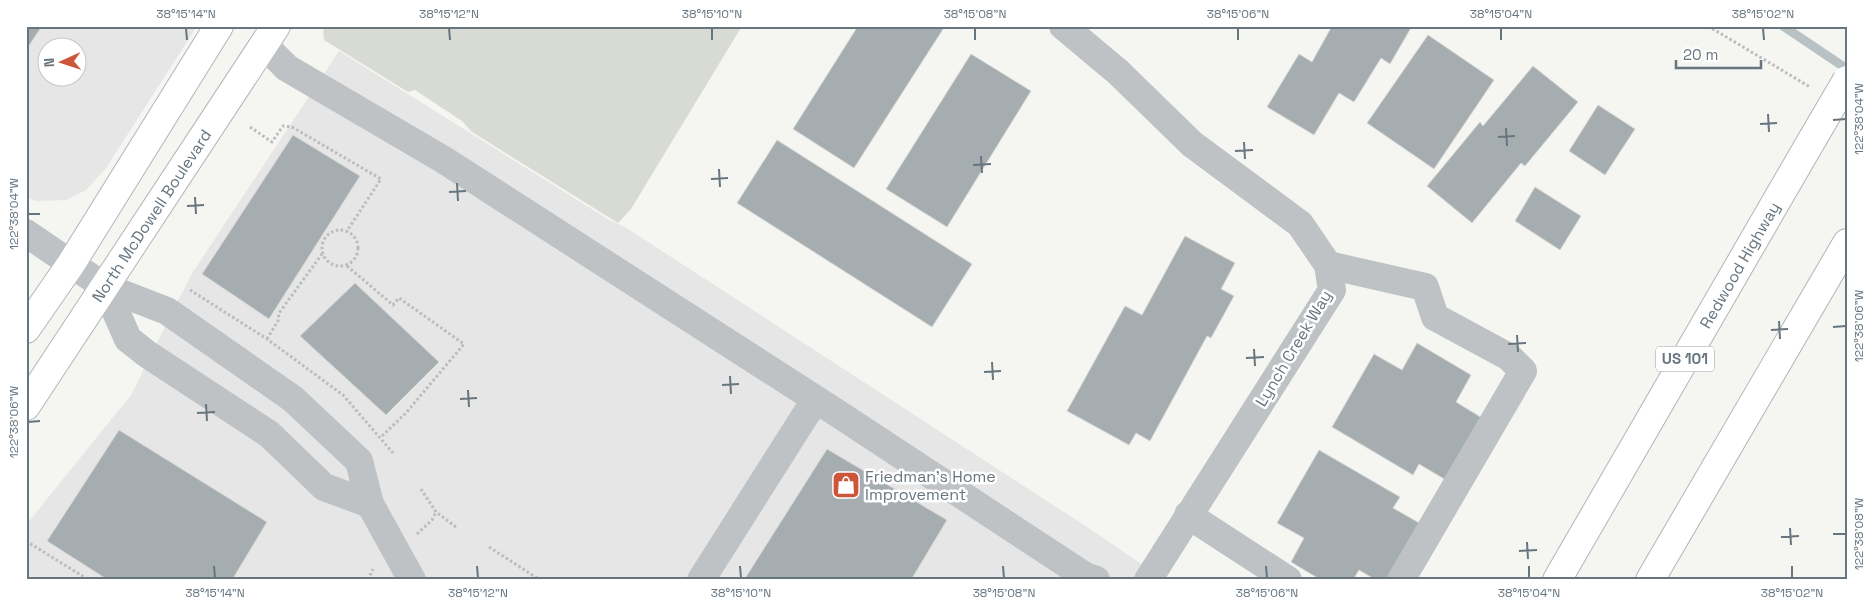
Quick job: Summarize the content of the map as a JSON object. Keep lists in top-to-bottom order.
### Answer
{
  "streets": {
    "main road": ["North McDowell Boulevard", "Redwood Highway", "US 101"],
    "street": ["Lynch Creek Way"]
  },
  "places": {
    "shop": ["Friedman's Home Improvement"]
  },
  "scale_bar": "20 m",
  "north": "left",
  "coordinates": [
    "38°15'14\"N",
    "38°15'12\"N",
    "38°15'10\"N",
    "38°15'08\"N",
    "38°15'06\"N",
    "38°15'04\"N",
    "38°15'02\"N",
    "122°38'04\"W",
    "122°38'06\"W",
    "122°38'08\"W"
  ]
}
